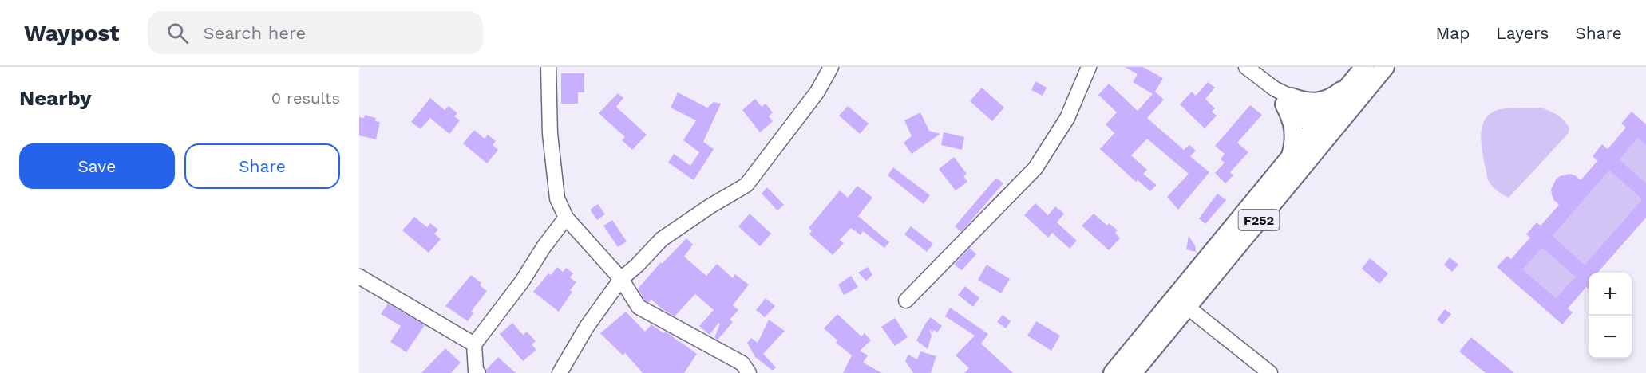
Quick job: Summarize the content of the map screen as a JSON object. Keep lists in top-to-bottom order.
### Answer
{
  "streets": {
    "main road": ["F252"]
  },
  "page": {
    "header": "Waypost",
    "search": "Search here",
    "nav": ["Map", "Layers", "Share"],
    "heading": ["Nearby", "0 results"],
    "buttons": ["Save", "Share"],
    "map_buttons": ["+", "−"]
  }
}
